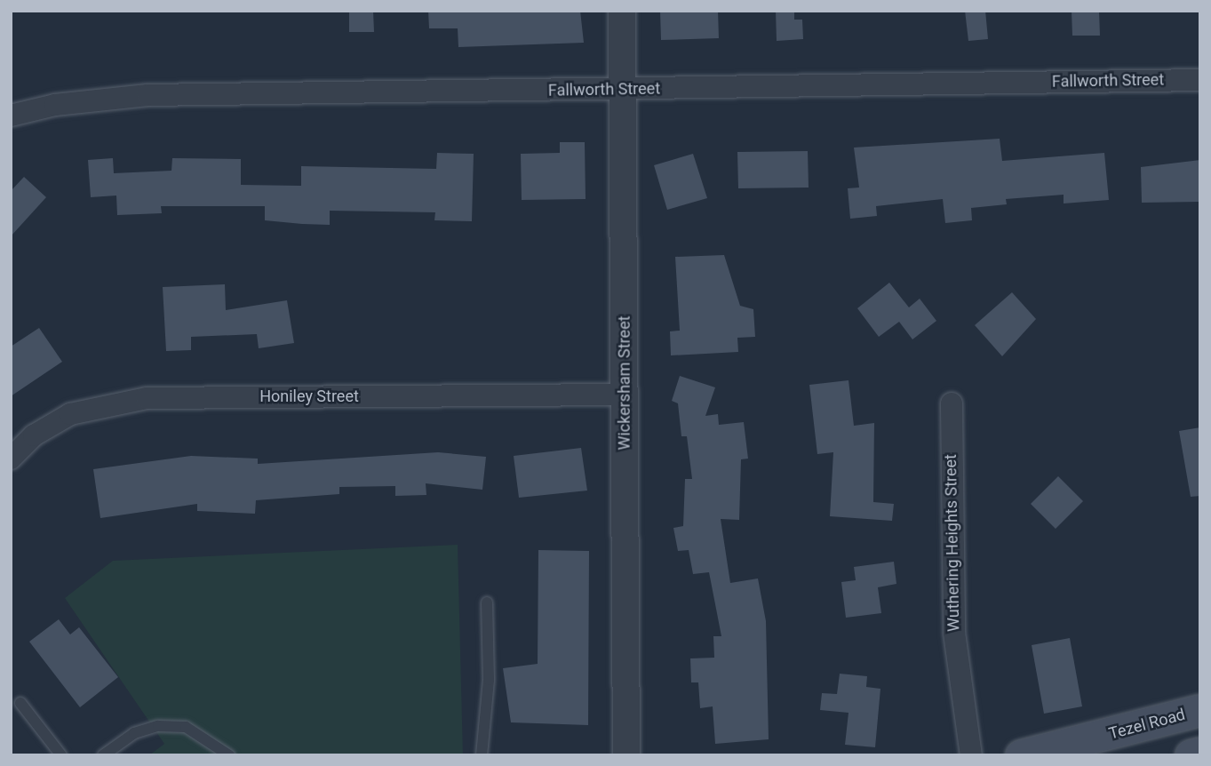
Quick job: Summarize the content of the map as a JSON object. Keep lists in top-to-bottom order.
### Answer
{
  "streets": {
    "main road": ["Tezel Road"],
    "street": [
      "Fallworth Street",
      "Wickersham Street",
      "Honiley Street",
      "Wuthering Heights Street"
    ]
  },
  "crossings": [
    ["Fallworth Street", "Wickersham Street"],
    ["Wickersham Street", "Honiley Street"]
  ]
}
